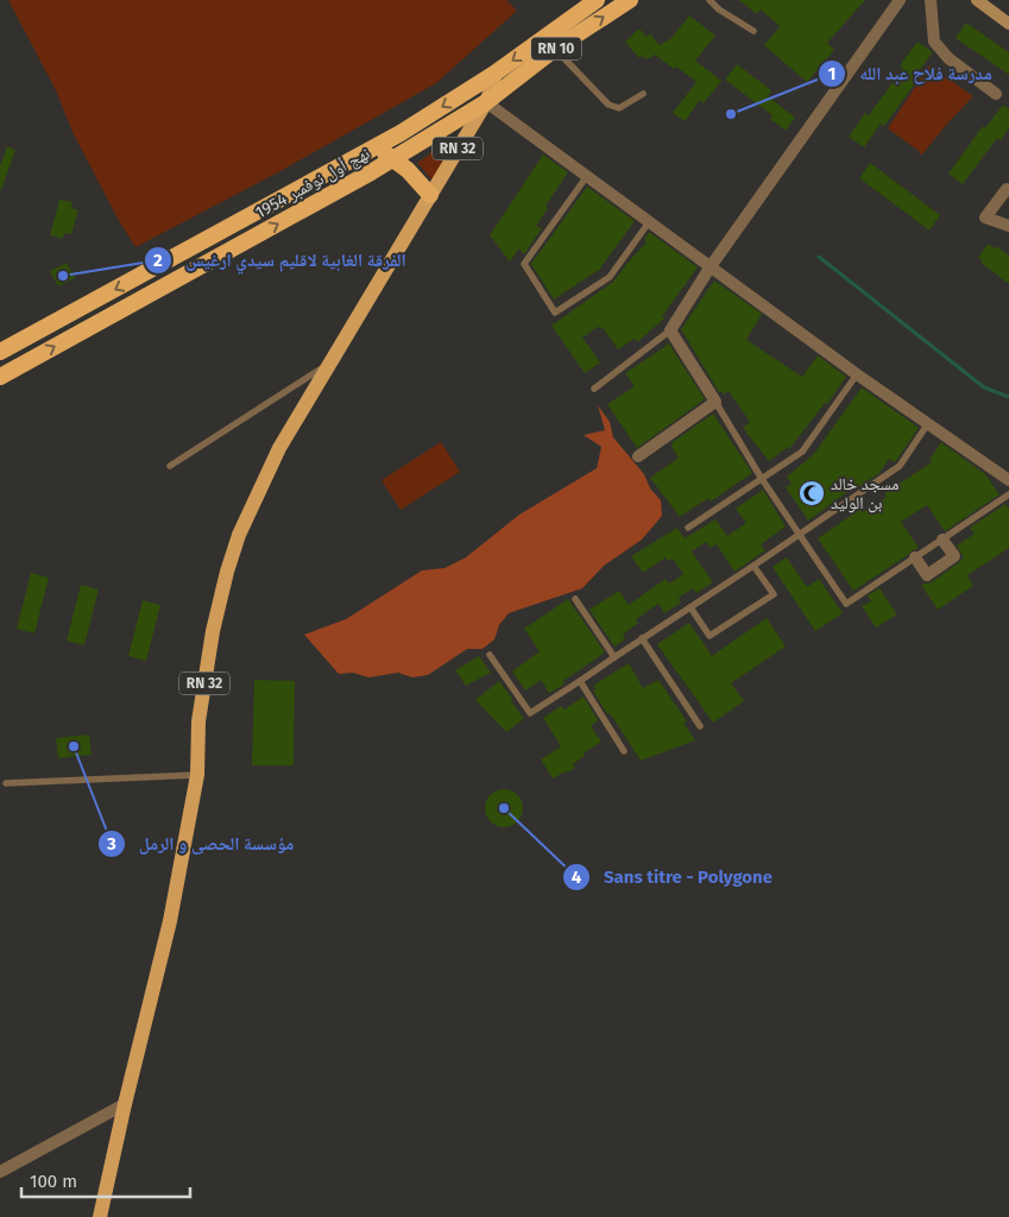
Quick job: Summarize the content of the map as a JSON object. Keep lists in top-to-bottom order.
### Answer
{
  "streets": {
    "highway": ["RN 10", "نهج أول نوفمبر 1954"],
    "main road": ["RN 32"]
  },
  "crossings": [
    ["RN 32", "نهج أول نوفمبر 1954"]
  ],
  "places": {
    "other": [
      "مدرسة فلاح عبد الله",
      "الفرقة الغابية لاقليم سيدي ارغيس",
      "مؤسسة الحصى و الرمل",
      "Sans titre - Polygone"
    ],
    "mosque": ["مسجد خالد بن الوليد"]
  },
  "scale_bar": "100 m"
}
